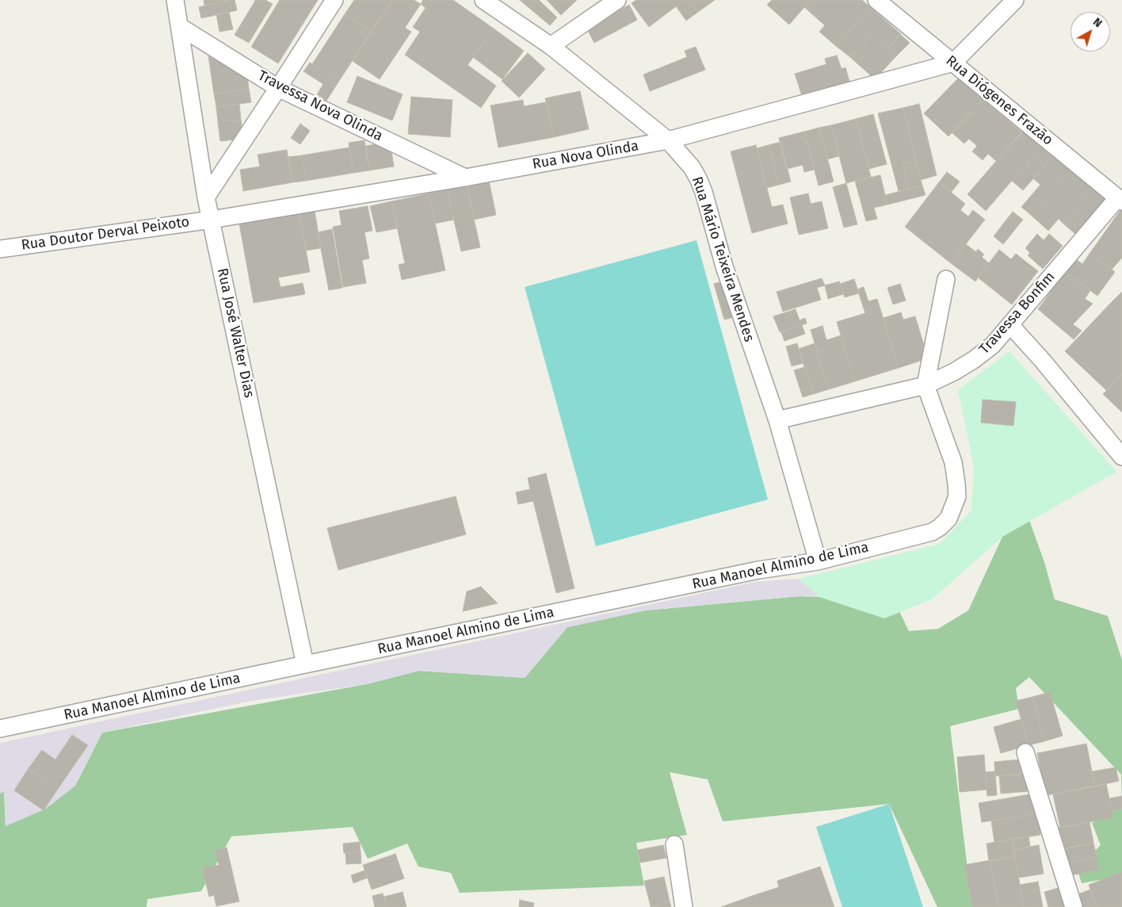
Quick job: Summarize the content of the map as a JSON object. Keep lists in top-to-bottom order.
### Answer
{
  "streets": {
    "street": [
      "Rua Diógenes Frazão",
      "Travessa Nova Olinda",
      "Rua Nova Olinda",
      "Rua Doutor Derval Peixoto",
      "Rua Mário Teixeira Mendes",
      "Travessa Bonfim",
      "Rua José Walter Dias",
      "Rua Manoel Almino de Lima"
    ]
  },
  "crossings": [
    ["Rua Diógenes Frazão", "Rua Nova Olinda"],
    ["Rua Diógenes Frazão", "Travessa Bonfim"],
    ["Travessa Nova Olinda", "Rua Nova Olinda"],
    ["Travessa Nova Olinda", "Rua José Walter Dias"],
    ["Rua Nova Olinda", "Rua Doutor Derval Peixoto"],
    ["Rua Nova Olinda", "Rua Mário Teixeira Mendes"],
    ["Rua Nova Olinda", "Rua José Walter Dias"],
    ["Rua Doutor Derval Peixoto", "Rua José Walter Dias"],
    ["Rua Mário Teixeira Mendes", "Travessa Bonfim"],
    ["Rua Mário Teixeira Mendes", "Rua Manoel Almino de Lima"],
    ["Travessa Bonfim", "Rua Manoel Almino de Lima"],
    ["Rua José Walter Dias", "Rua Manoel Almino de Lima"]
  ],
  "north": "top right"
}
